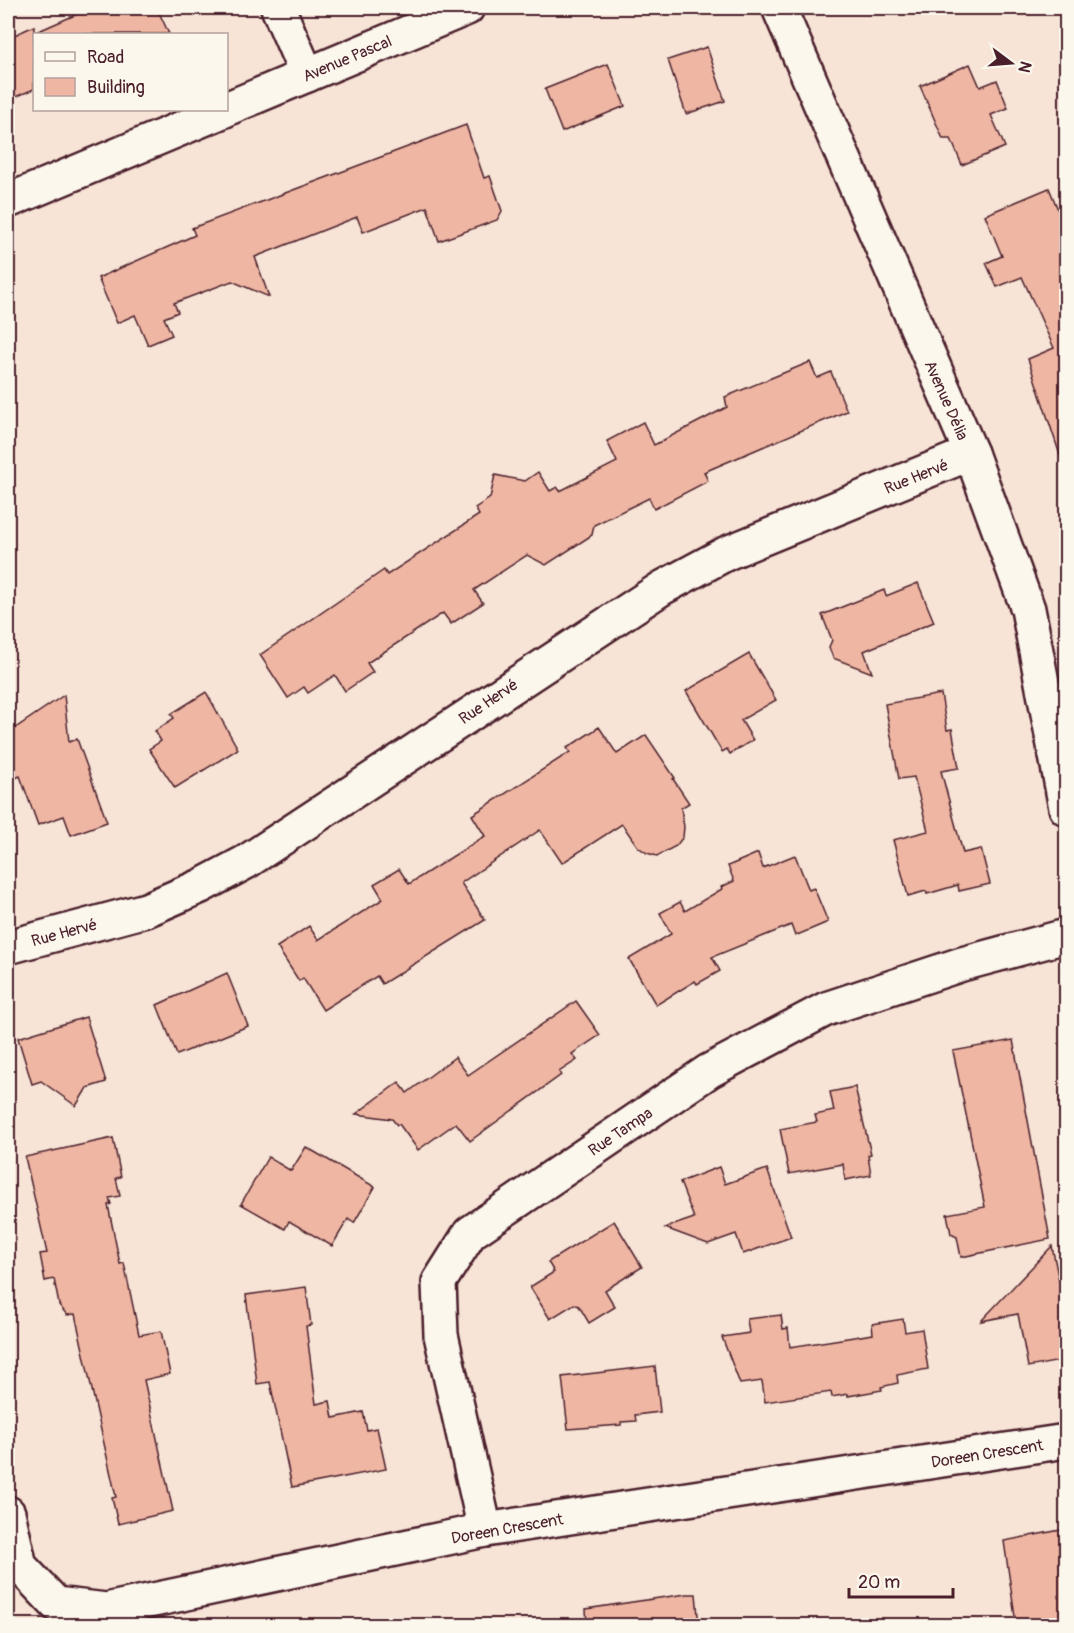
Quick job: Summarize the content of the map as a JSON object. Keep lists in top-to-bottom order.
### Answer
{
  "streets": {
    "street": [
      "Avenue Pascal",
      "Avenue Délia",
      "Rue Hervé",
      "Rue Tampa",
      "Doreen Crescent"
    ]
  },
  "crossings": [
    ["Avenue Délia", "Rue Hervé"],
    ["Rue Tampa", "Doreen Crescent"]
  ],
  "legend": ["Road", "Building"],
  "scale_bar": "20 m",
  "north": "right"
}
